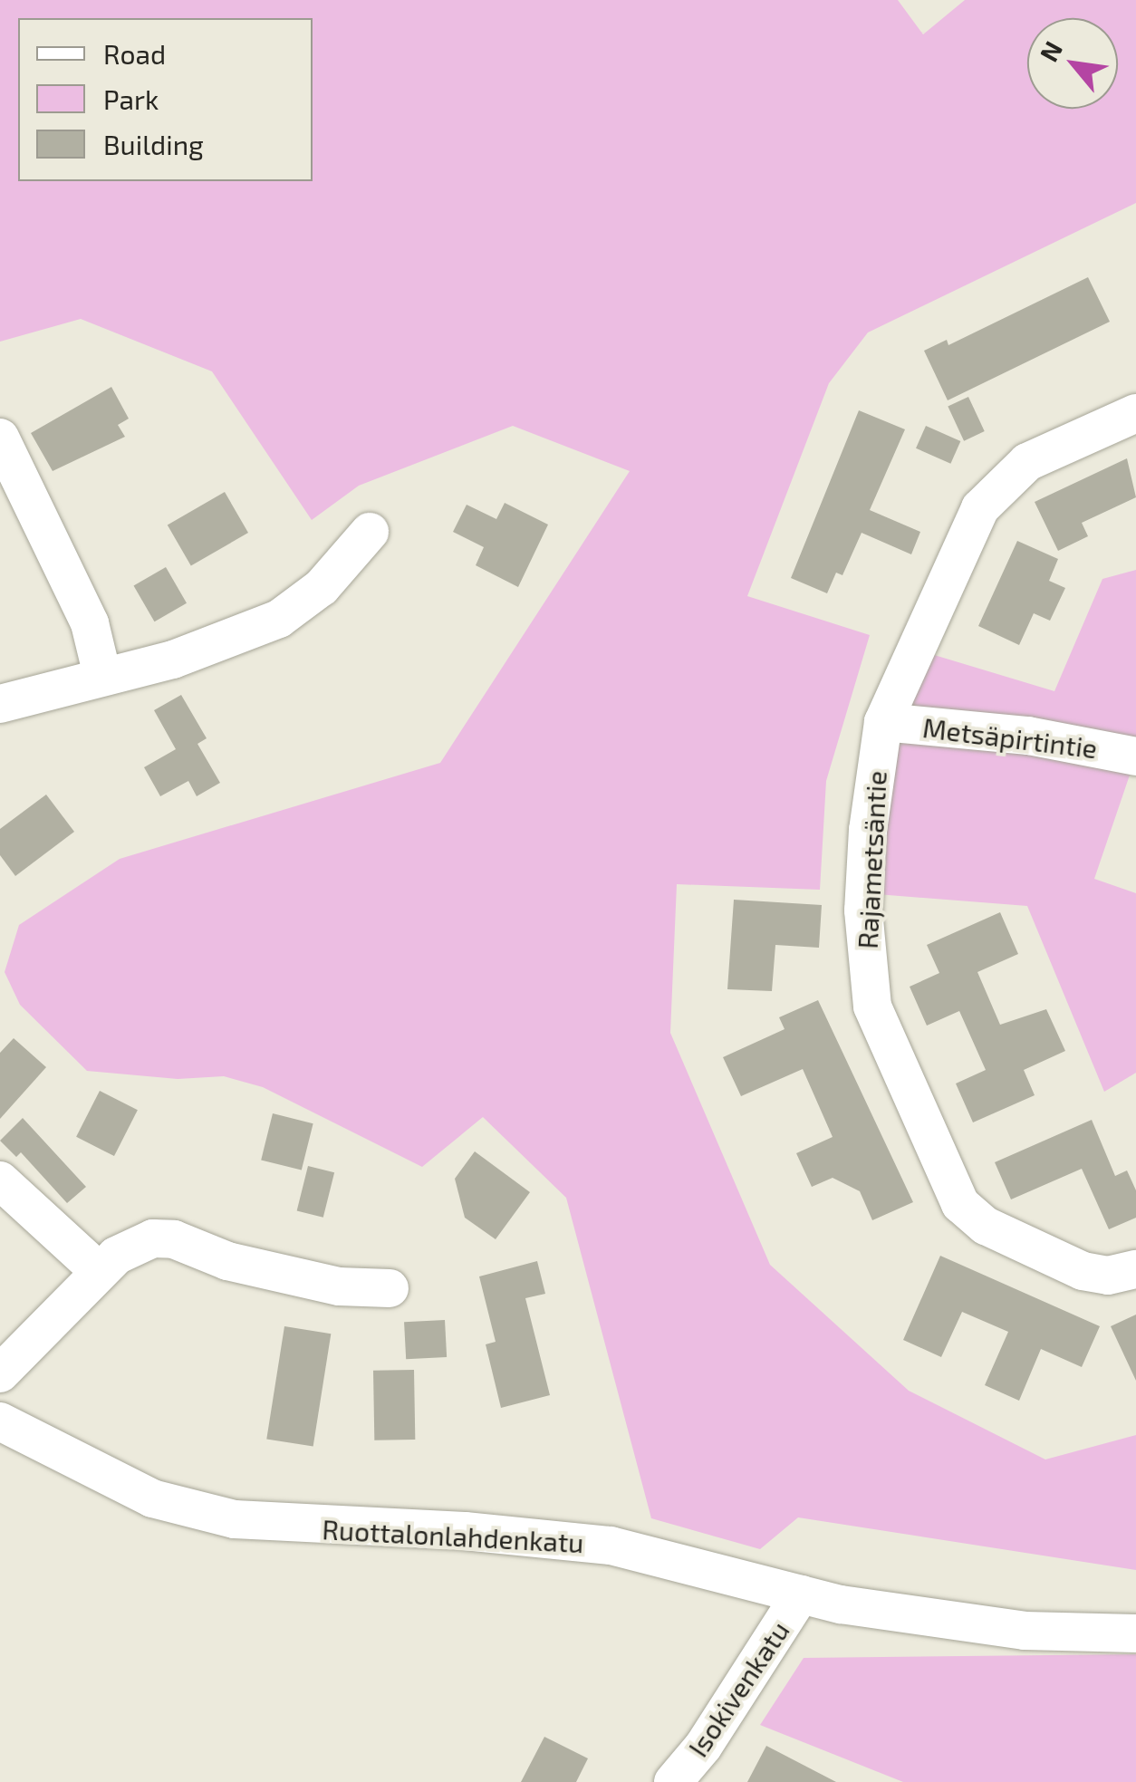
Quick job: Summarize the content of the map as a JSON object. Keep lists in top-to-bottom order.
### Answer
{
  "streets": {
    "street": [
      "Metsäpirtintie",
      "Rajametsäntie",
      "Ruottalonlahdenkatu",
      "Isokivenkatu"
    ]
  },
  "crossings": [
    ["Metsäpirtintie", "Rajametsäntie"],
    ["Ruottalonlahdenkatu", "Isokivenkatu"]
  ],
  "legend": ["Road", "Park", "Building"],
  "north": "top left"
}
